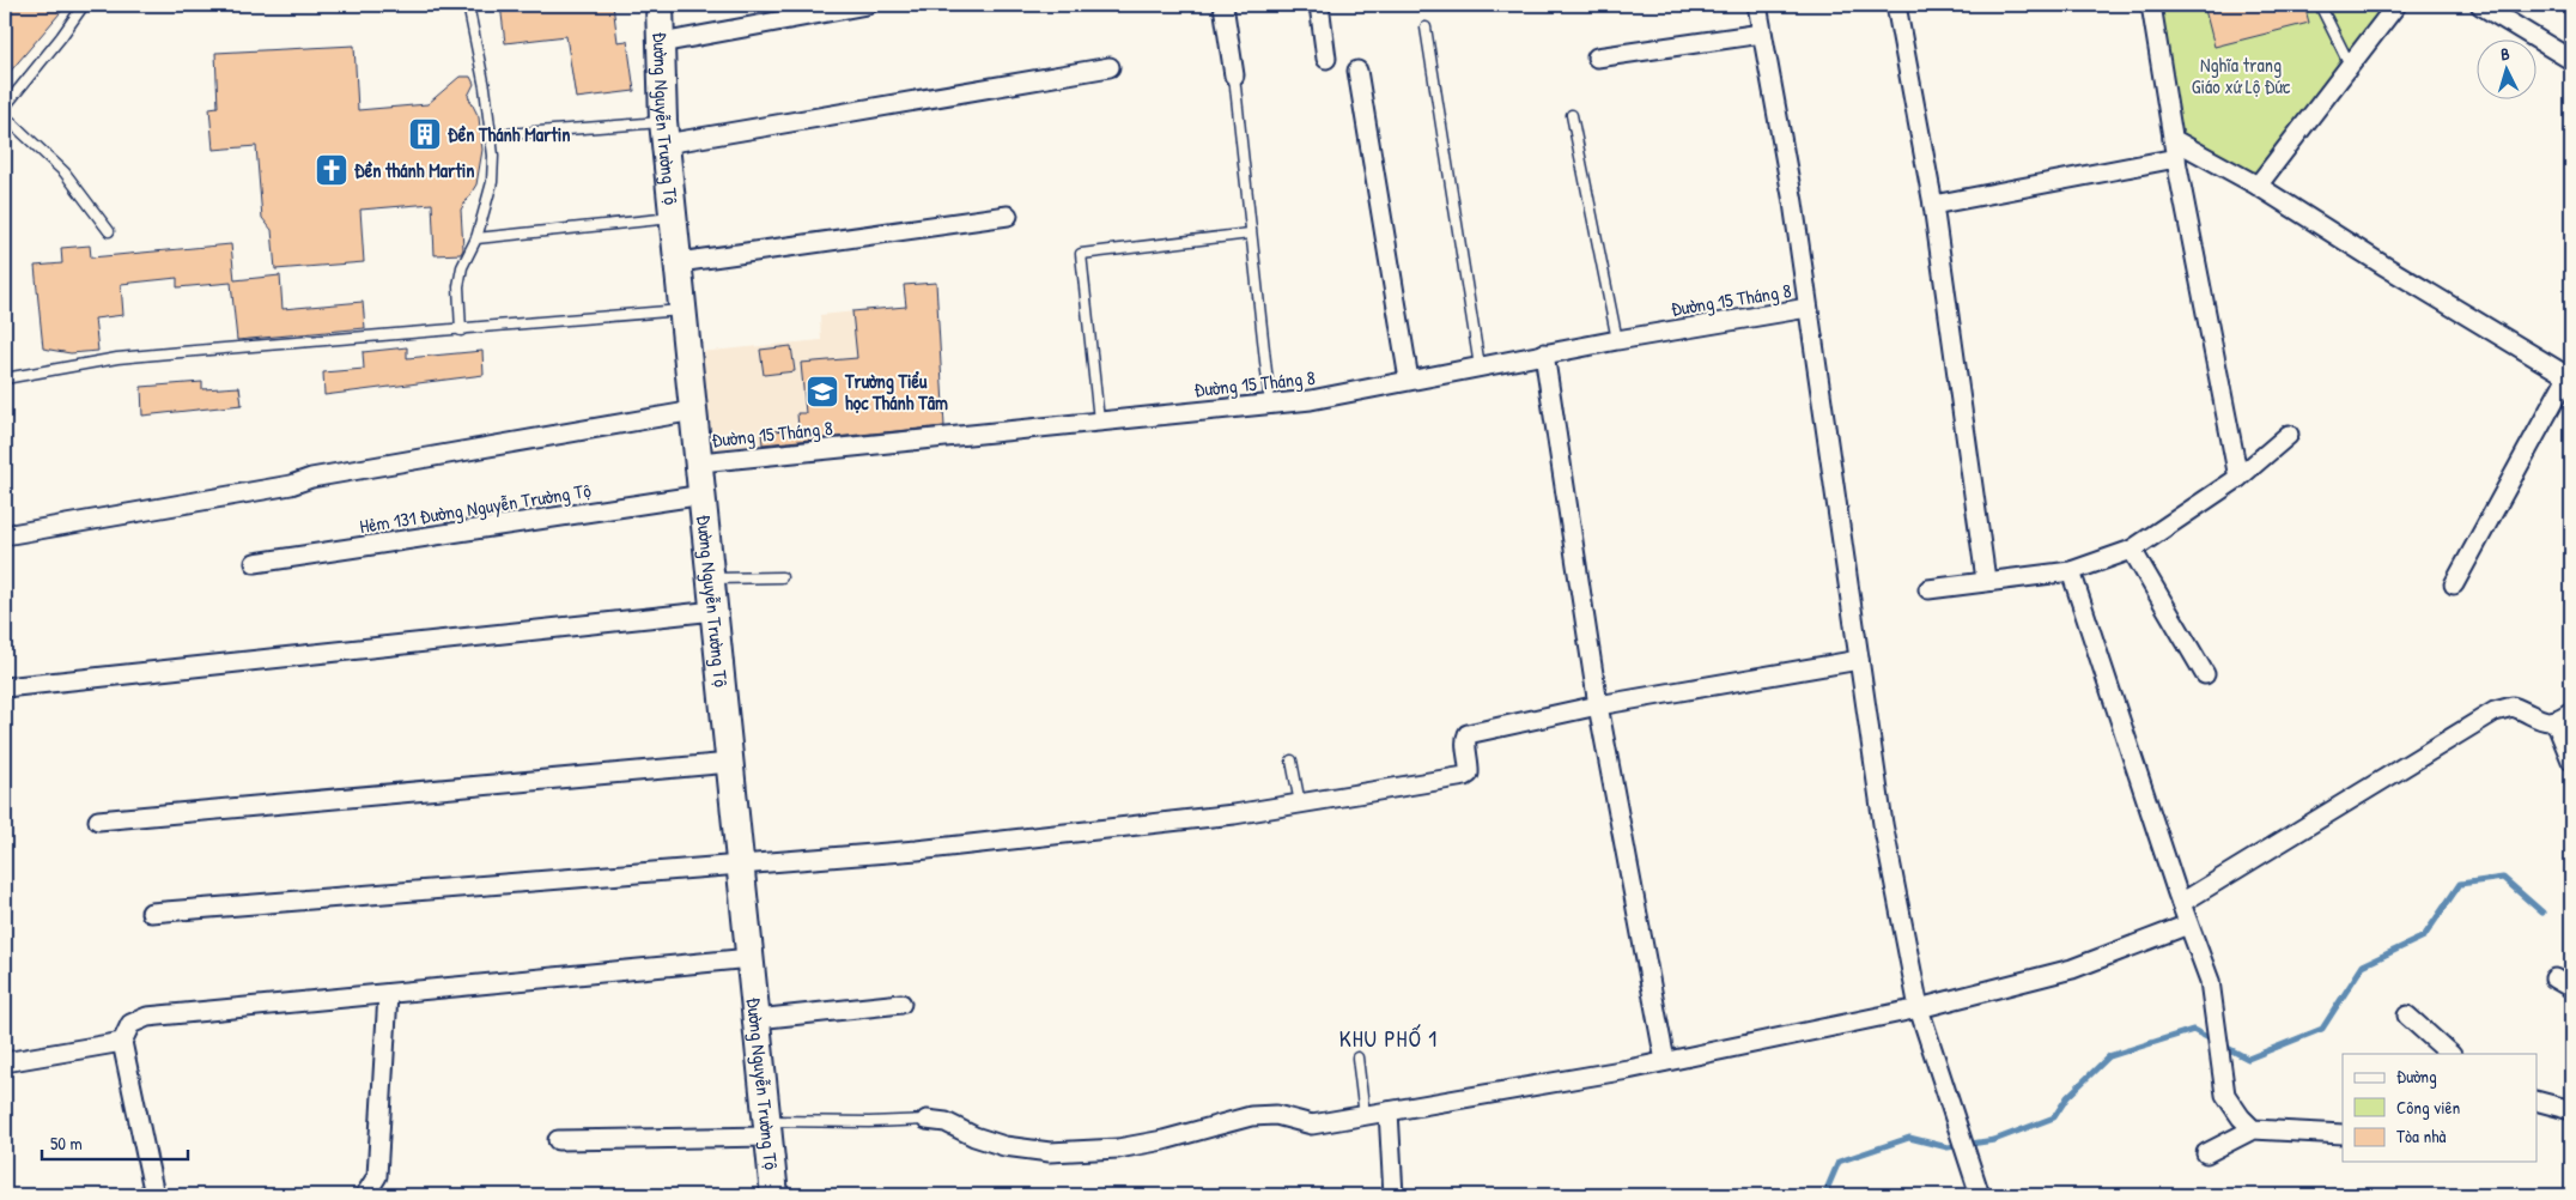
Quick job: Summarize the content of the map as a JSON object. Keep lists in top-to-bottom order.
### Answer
{
  "streets": {
    "main road": ["Đường Nguyễn Trường Tộ"],
    "street": ["Đường 15 Tháng 8", "Hẻm 131 Đường Nguyễn Trường Tộ"]
  },
  "crossings": [
    ["Đường Nguyễn Trường Tộ", "Đường 15 Tháng 8"],
    ["Đường Nguyễn Trường Tộ", "Hẻm 131 Đường Nguyễn Trường Tộ"]
  ],
  "districts": ["KHU PHỐ 1"],
  "parks": ["Nghĩa trang Giáo xứ Lộ Đức"],
  "places": {
    "building": ["Đền Thánh Martin"],
    "church": ["Đền thánh Martin"],
    "school or university": ["Trường Tiểu học Thánh Tâm"]
  },
  "legend": ["Đường", "Công viên", "Tòa nhà"],
  "scale_bar": "50 m",
  "north": "top"
}
